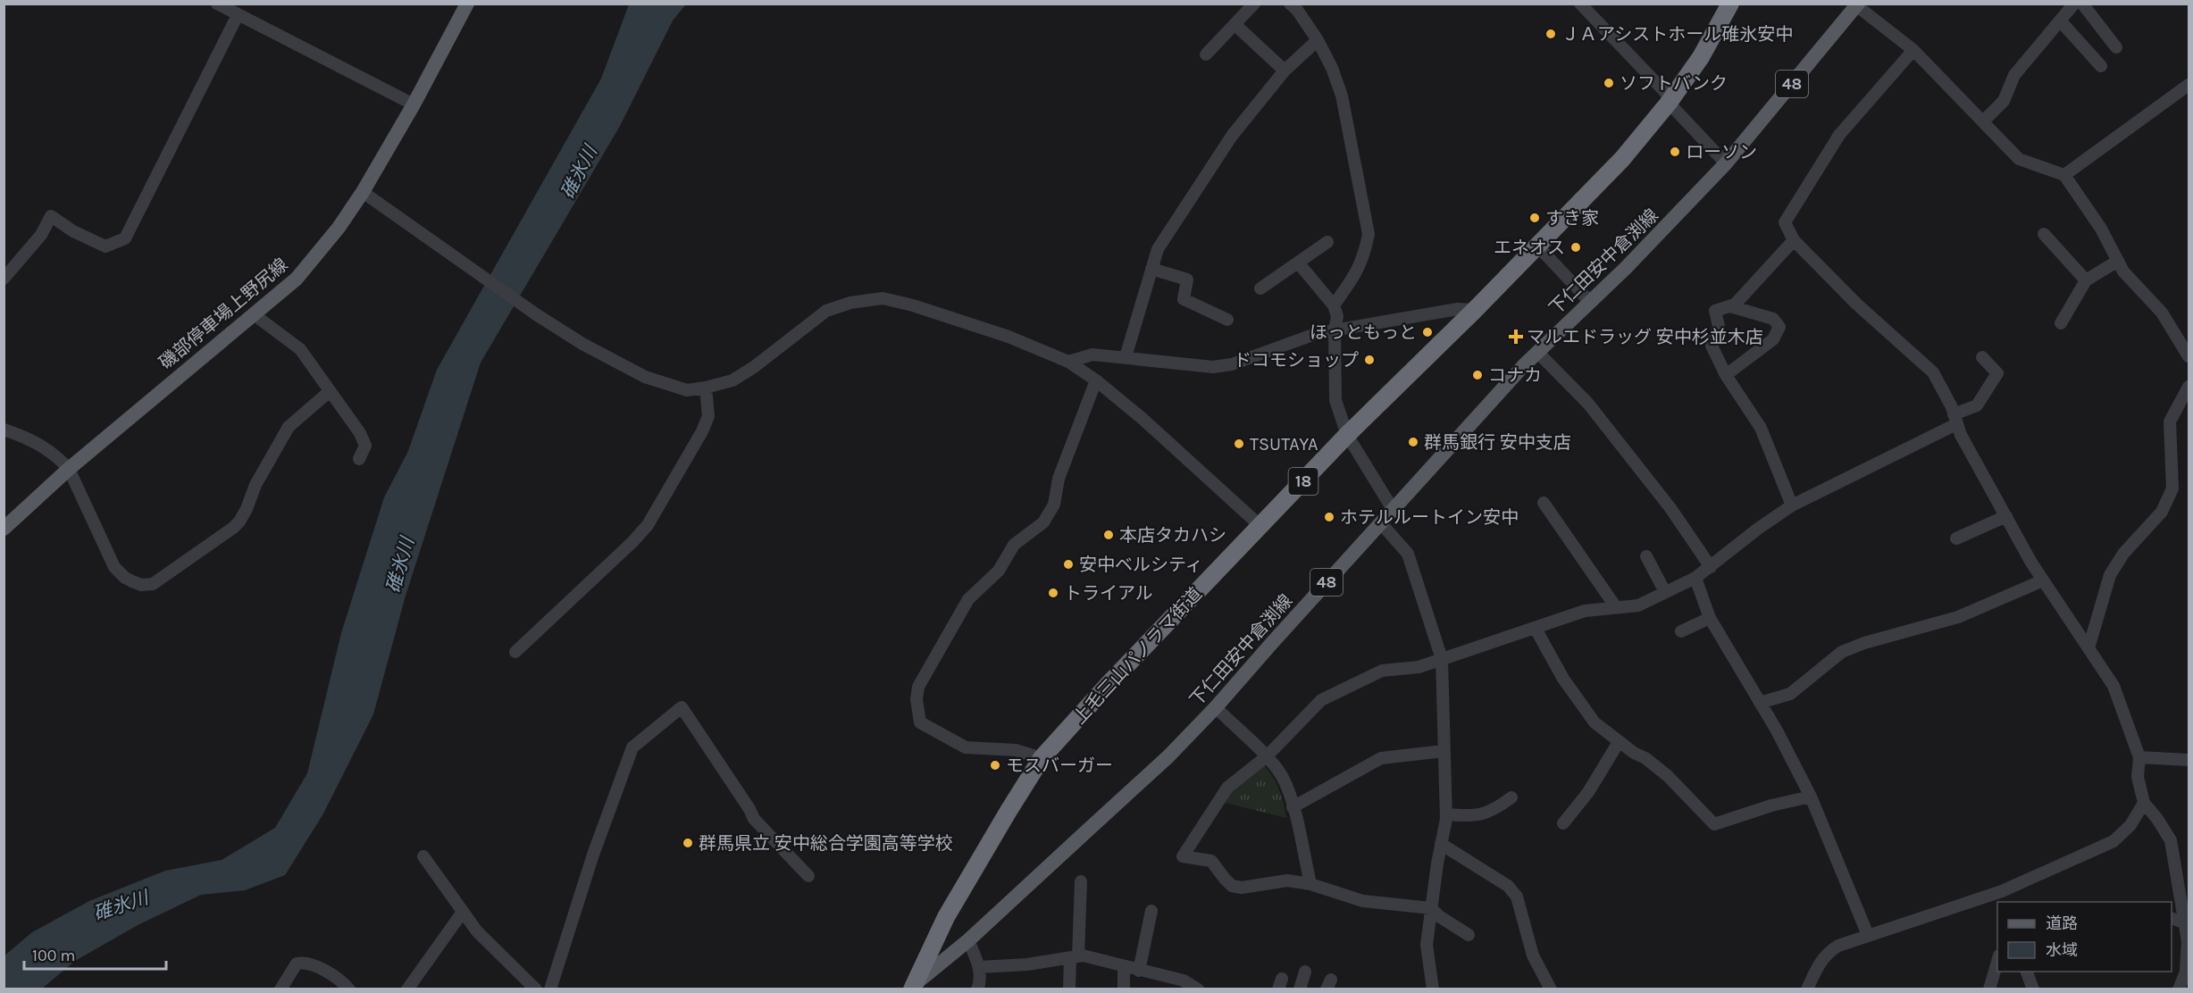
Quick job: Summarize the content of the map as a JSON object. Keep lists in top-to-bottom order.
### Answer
{
  "streets": {
    "highway": ["18", "上毛三山パノラマ街道"],
    "main road": ["48", "下仁田安中倉渕線", "磯部停車場上野尻線"]
  },
  "crossings": [
    ["下仁田安中倉渕線", "上毛三山パノラマ街道"]
  ],
  "water": ["碓氷川"],
  "places": {
    "other": [
      "ＪＡアシストホール碓氷安中",
      "ソフトバンク",
      "ローソン",
      "すき家",
      "エネオス",
      "ほっともっと",
      "ドコモショップ",
      "コナカ",
      "群馬銀行 安中支店",
      "TSUTAYA",
      "ホテルルートイン安中",
      "本店タカハシ",
      "安中ベルシティ",
      "トライアル",
      "モスバーガー",
      "群馬県立 安中総合学園高等学校"
    ],
    "health": ["マルエドラッグ 安中杉並木店"]
  },
  "legend": ["道路", "水域"],
  "scale_bar": "100 m"
}
